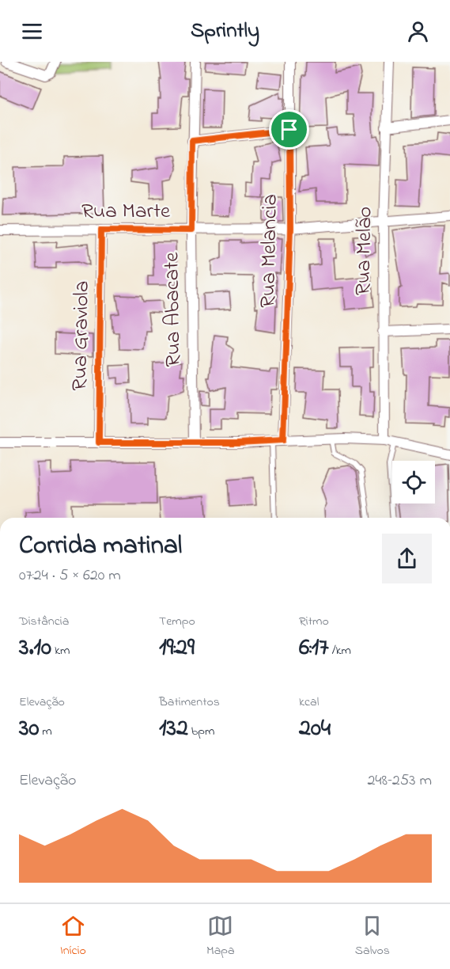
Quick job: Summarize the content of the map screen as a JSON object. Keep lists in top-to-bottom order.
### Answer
{
  "streets": {
    "street": [
      "Rua Marte",
      "Rua Melancia",
      "Rua Melão",
      "Rua Abacate",
      "Rua Graviola"
    ]
  },
  "crossings": [
    ["Rua Marte", "Rua Melancia"],
    ["Rua Marte", "Rua Melão"],
    ["Rua Marte", "Rua Abacate"],
    ["Rua Marte", "Rua Graviola"]
  ],
  "page": {
    "header": "Sprintly",
    "heading": ["Corrida matinal", "07:24 · 5 × 620 m"],
    "stats": [
      ["Distância", "3.10 km"],
      ["Tempo", "19:29"],
      ["Ritmo", "6:17 /km"],
      ["Elevação", "30 m"],
      ["Batimentos", "132 bpm"],
      ["kcal", "204"]
    ],
    "chart": ["Elevação", "248–253 m"],
    "tabs": ["Início", "Mapa", "Salvos"]
  }
}
